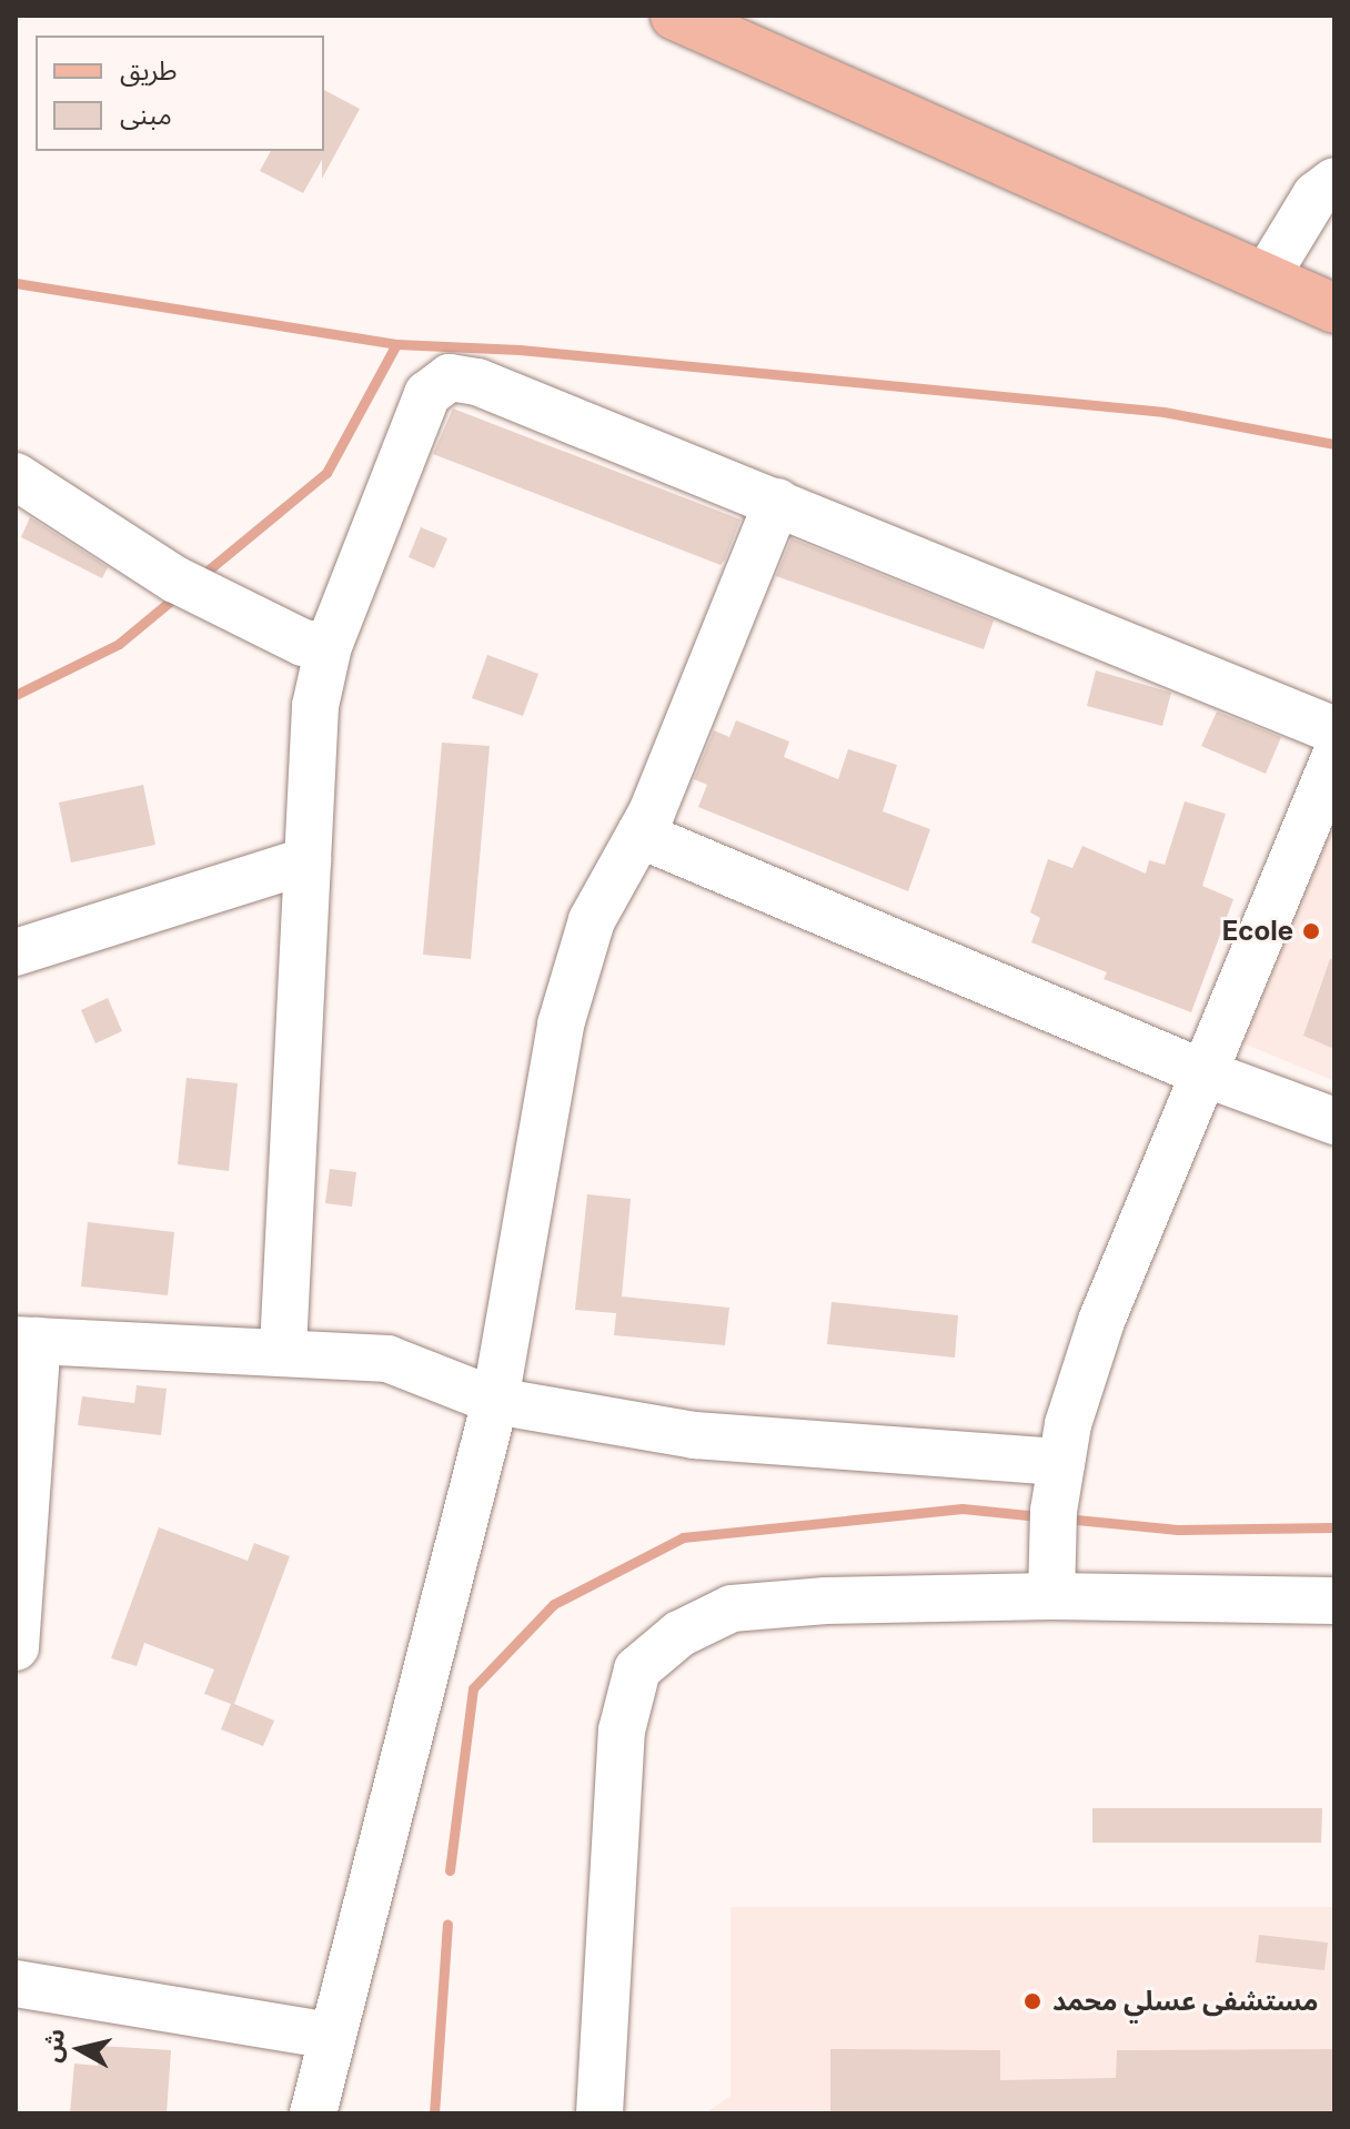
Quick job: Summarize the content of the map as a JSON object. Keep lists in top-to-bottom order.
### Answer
{
  "places": ["Ecole", "مستشفى عسلي محمد"],
  "legend": ["طريق", "مبنى"],
  "north": "left"
}
